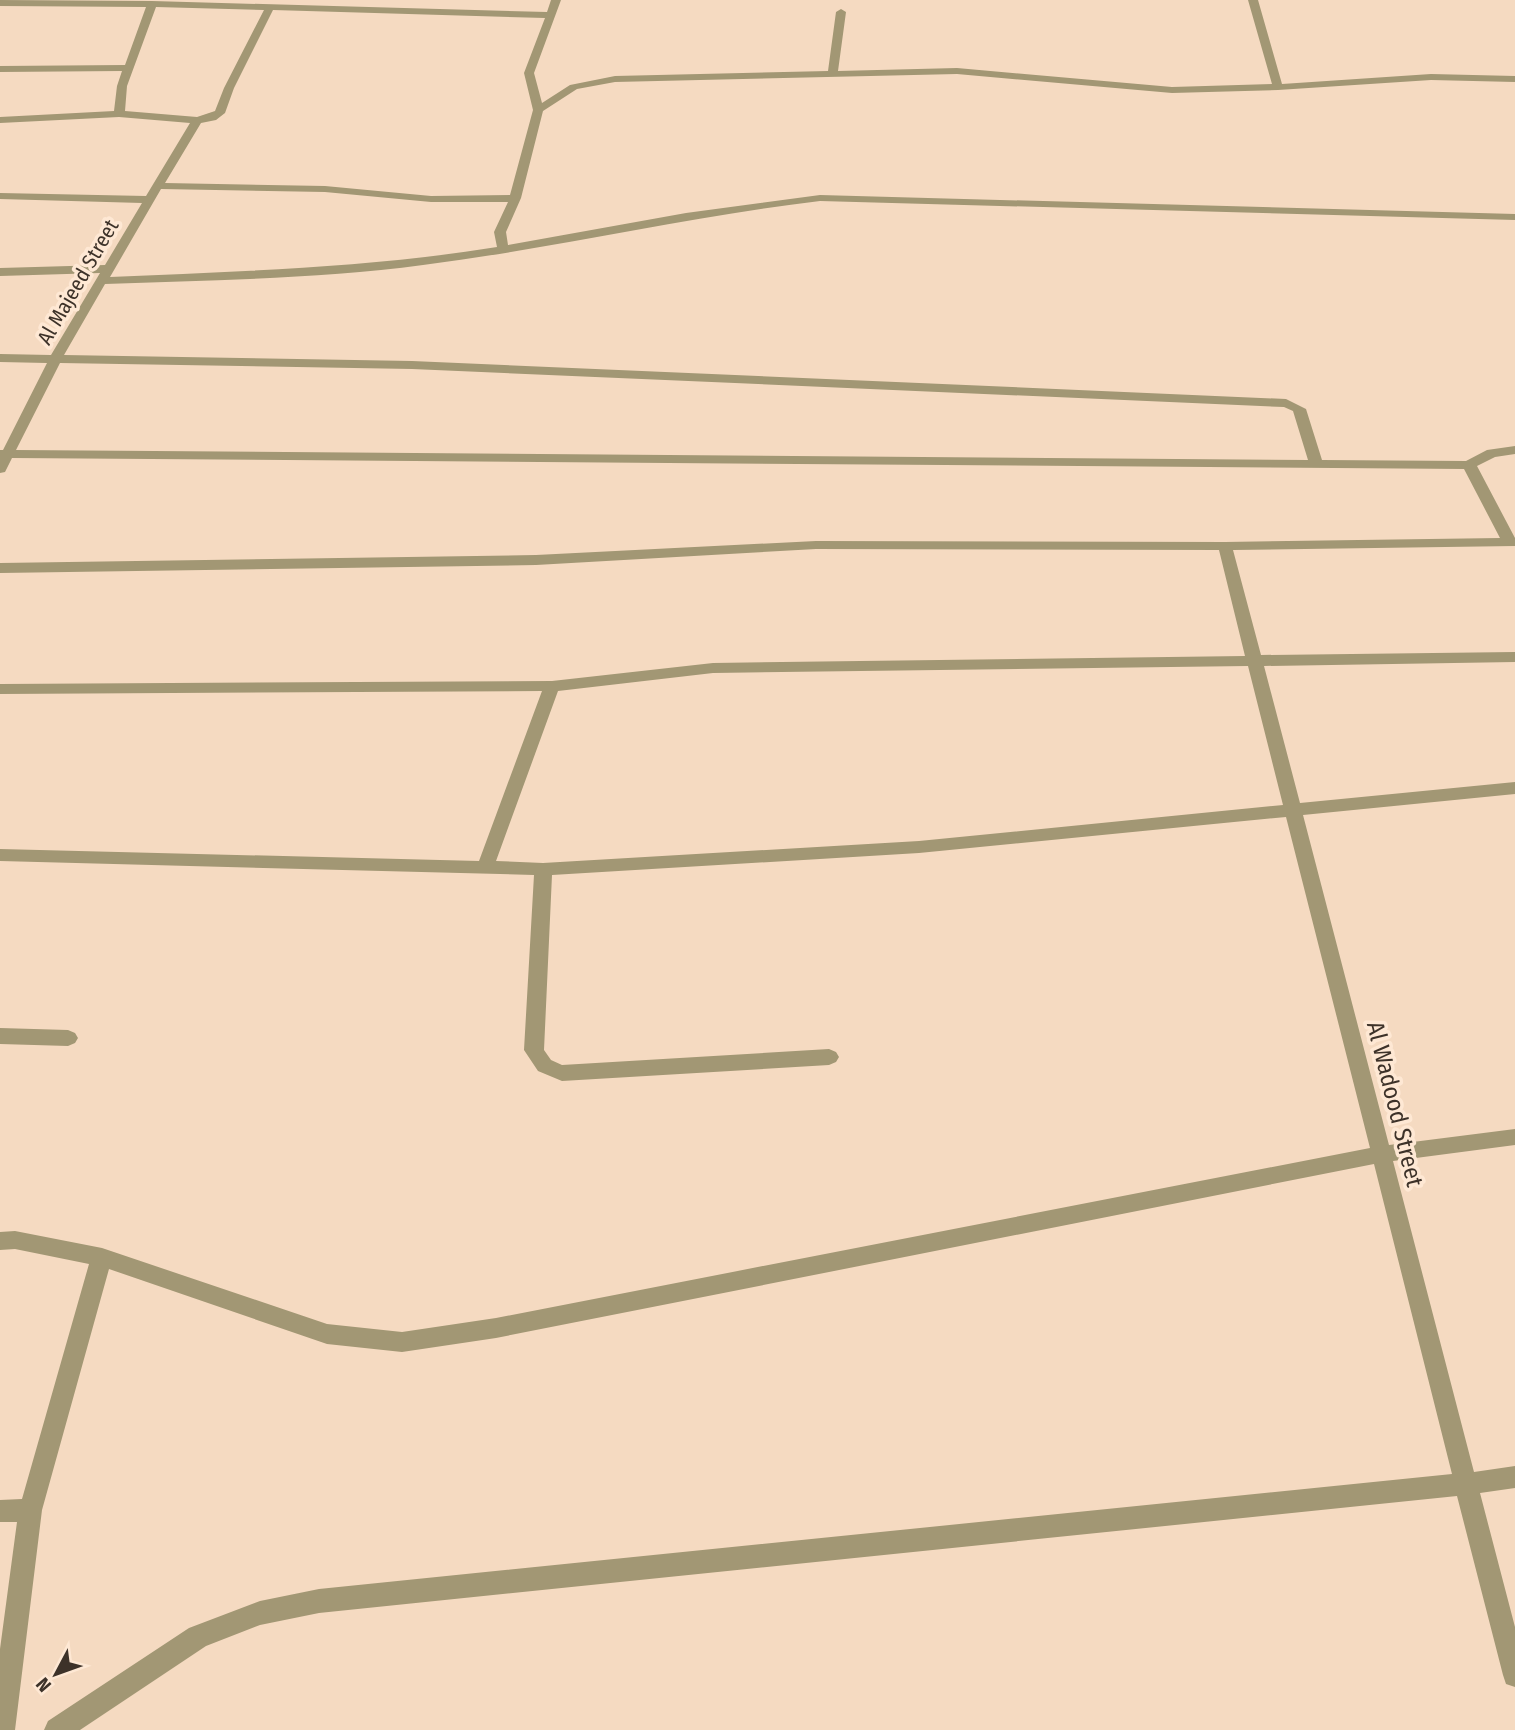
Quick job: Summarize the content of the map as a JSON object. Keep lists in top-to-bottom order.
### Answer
{
  "streets": {
    "street": ["Al Majeed Street", "Al Wadood Street"]
  },
  "north": "bottom left"
}
